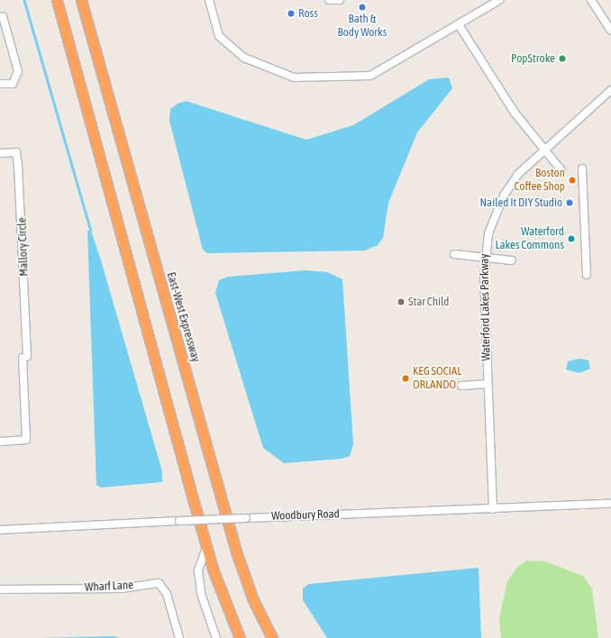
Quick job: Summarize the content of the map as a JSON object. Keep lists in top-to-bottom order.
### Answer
{
  "streets": {
    "highway": ["East-West Expressway"],
    "street": [
      "Mallory Circle",
      "Waterford Lakes Parkway",
      "Woodbury Road",
      "Wharf Lane"
    ]
  },
  "crossings": [
    ["Waterford Lakes Parkway", "Woodbury Road"]
  ],
  "places": [
    "Bath & Body Works",
    "Ross",
    "PopStroke",
    "Boston Coffee Shop",
    "Nailed It DIY Studio",
    "Waterford Lakes Commons",
    "Star Child",
    "KEG SOCIAL ORLANDO"
  ]
}
